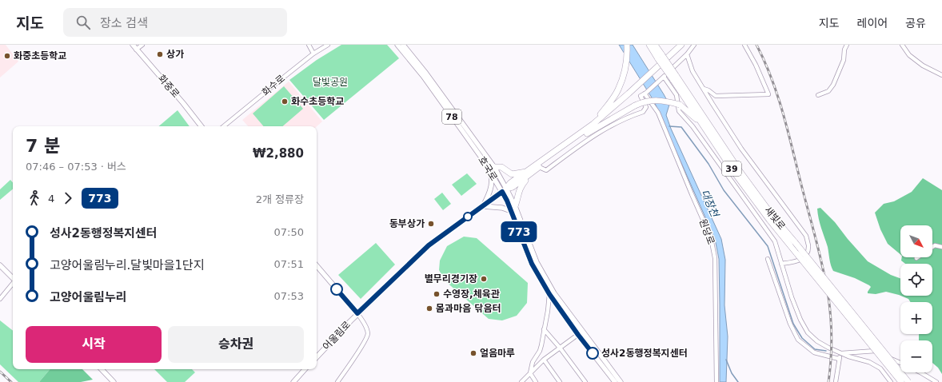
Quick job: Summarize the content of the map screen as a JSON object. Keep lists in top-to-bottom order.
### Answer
{
  "streets": {
    "highway": ["39", "새빛로"],
    "main road": [
      "화중로",
      "78",
      "호국로",
      "어울림로"
    ],
    "street": ["화수로", "원당로"]
  },
  "crossings": [
    ["호국로", "어울림로"]
  ],
  "water": ["대장천"],
  "parks": ["달빛공원"],
  "places": [
    "상가",
    "화중초등학교",
    "화수초등학교",
    "동부상가",
    "별무리경기장",
    "수영장,체육관",
    "몸과마음 닦음터",
    "얼음마루",
    "성사2동행정복지센터"
  ],
  "lines": ["bus line 773"],
  "north": "bottom right",
  "page": {
    "header": "지도",
    "search": "장소 검색",
    "nav": ["지도", "레이어", "공유"],
    "on_map": "773",
    "heading": ["7 분", "07:46 – 07:53 · 버스", "₩2,880"],
    "legs": ["4", "773", "2개 정류장"],
    "list": [
      {
        "name": "성사2동행정복지센터",
        "value": "07:50"
      },
      {
        "name": "고양어울림누리.달빛마을1단지",
        "value": "07:51"
      },
      {
        "name": "고양어울림누리",
        "value": "07:53"
      }
    ],
    "map_buttons": ["+", "−"],
    "buttons": ["시작", "승차권"]
  }
}
